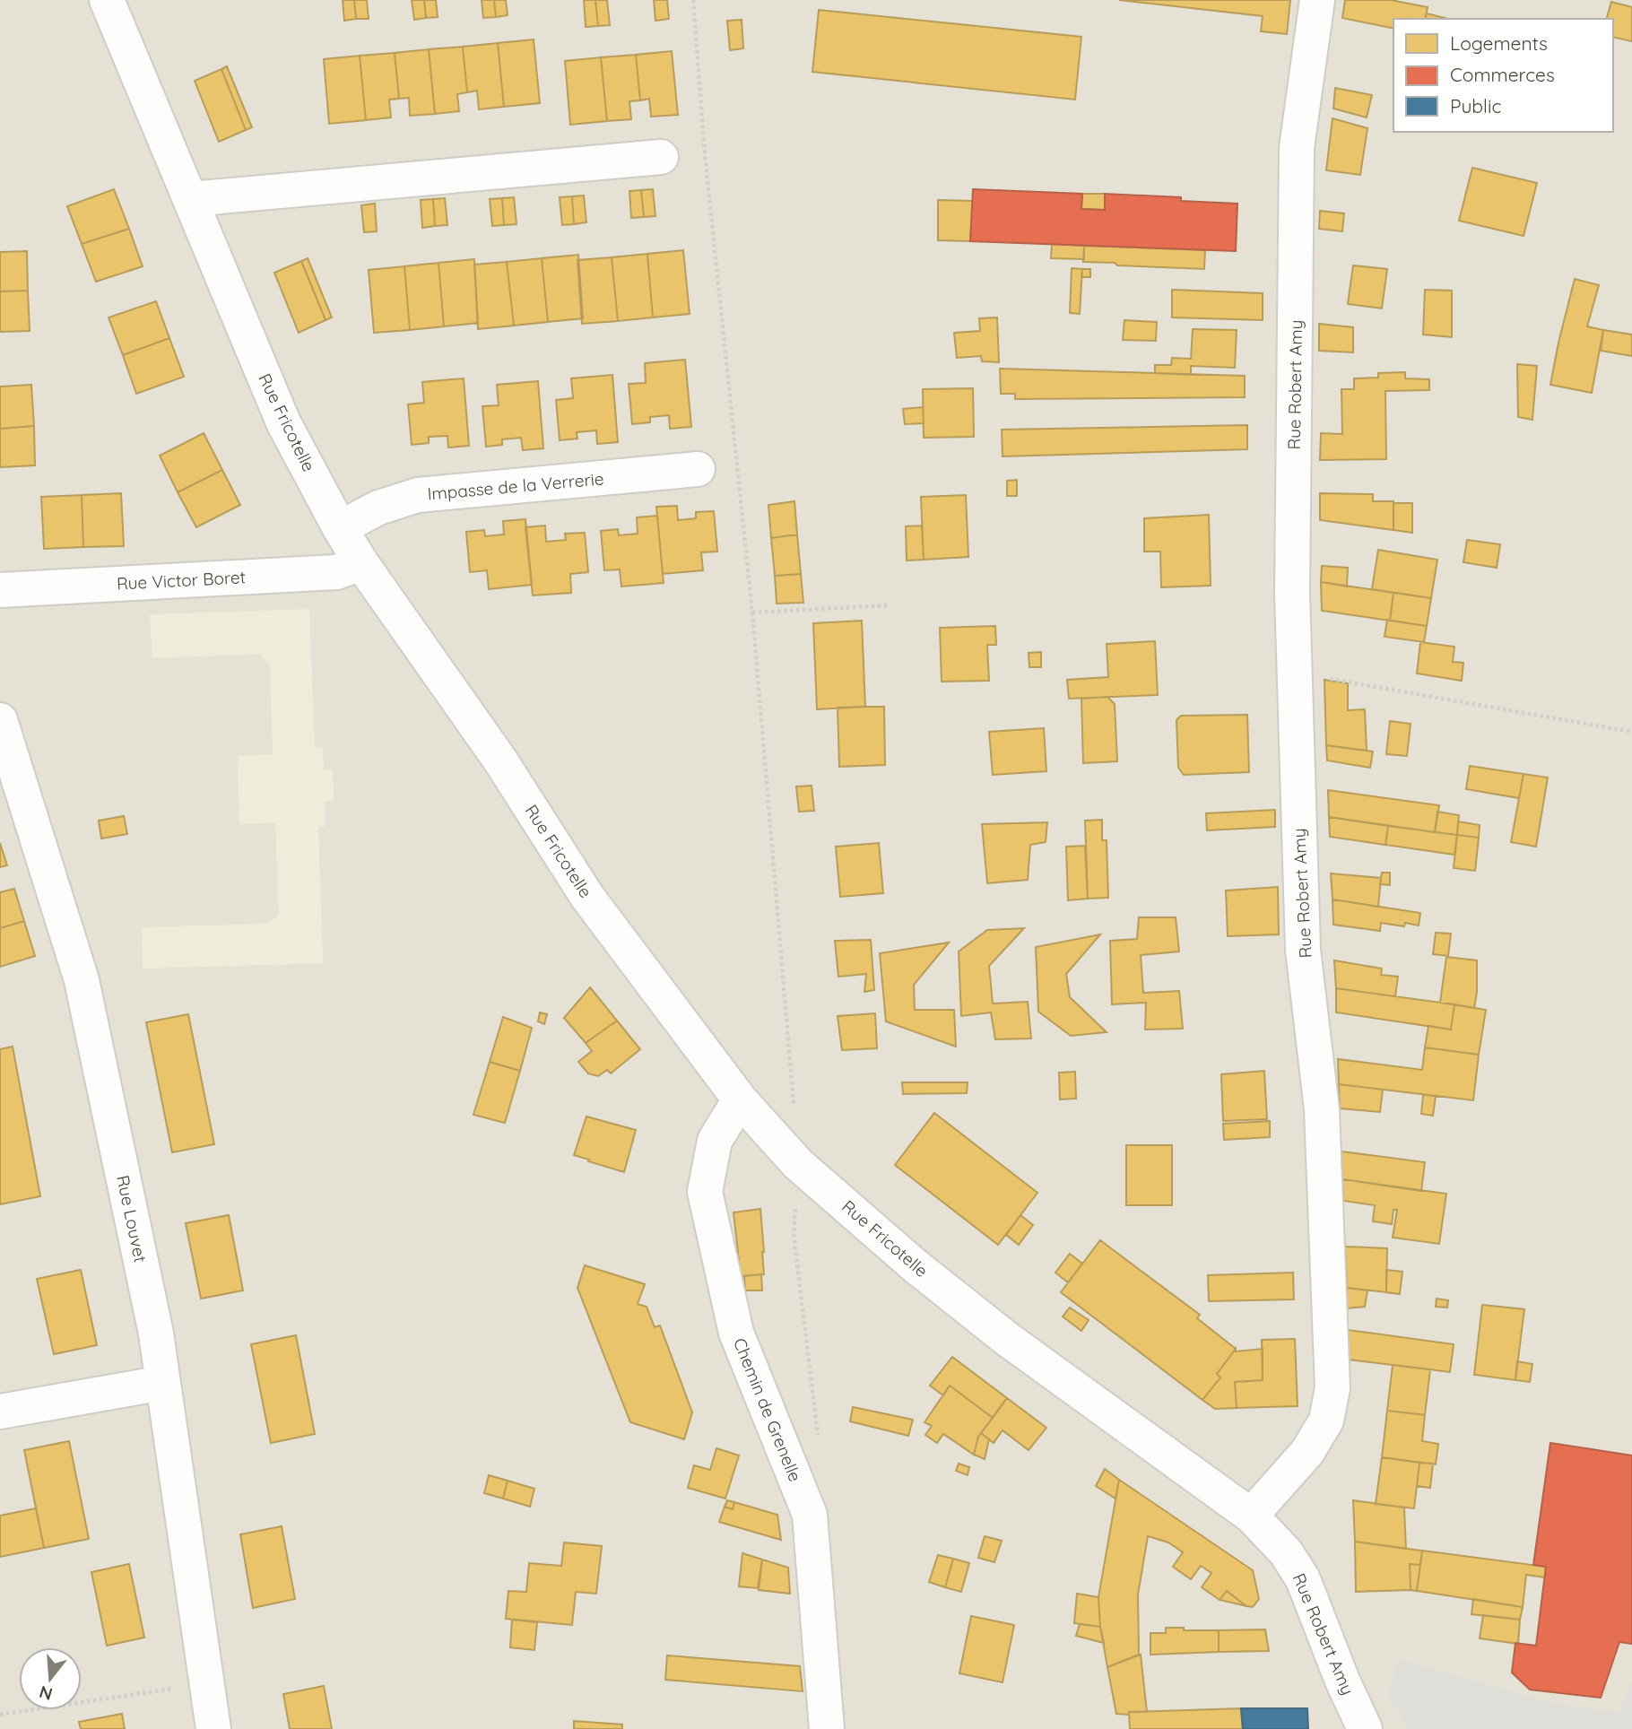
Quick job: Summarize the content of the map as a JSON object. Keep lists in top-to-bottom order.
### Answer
{
  "streets": {
    "street": [
      "Rue Robert Amy",
      "Rue Fricotelle",
      "Impasse de la Verrerie",
      "Rue Victor Boret",
      "Rue Louvet",
      "Chemin de Grenelle"
    ]
  },
  "crossings": [
    ["Rue Robert Amy", "Rue Fricotelle"],
    ["Rue Fricotelle", "Impasse de la Verrerie"],
    ["Rue Fricotelle", "Rue Victor Boret"],
    ["Rue Fricotelle", "Chemin de Grenelle"]
  ],
  "legend": ["Logements", "Commerces", "Public"],
  "north": "bottom"
}
